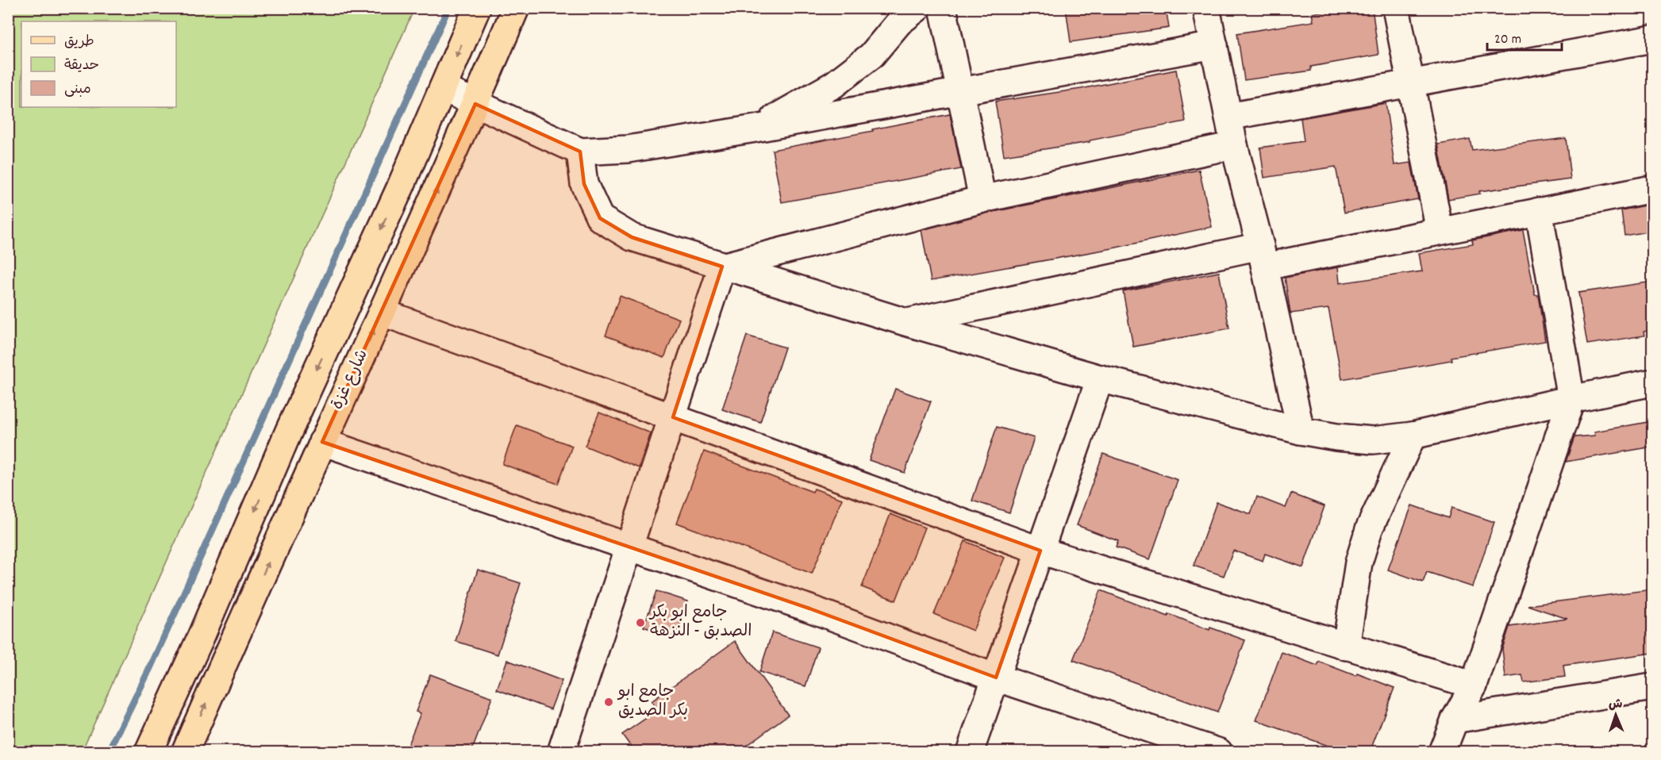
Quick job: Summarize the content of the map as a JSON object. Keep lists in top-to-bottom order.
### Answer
{
  "streets": {
    "main road": ["شارع غزة"]
  },
  "places": ["جامع ابو بكر الصدبق - النزهة", "جامع ابو بكر الصديق"],
  "legend": ["طريق", "حديقة", "مبنى"],
  "scale_bar": "20 m",
  "north": "top"
}
